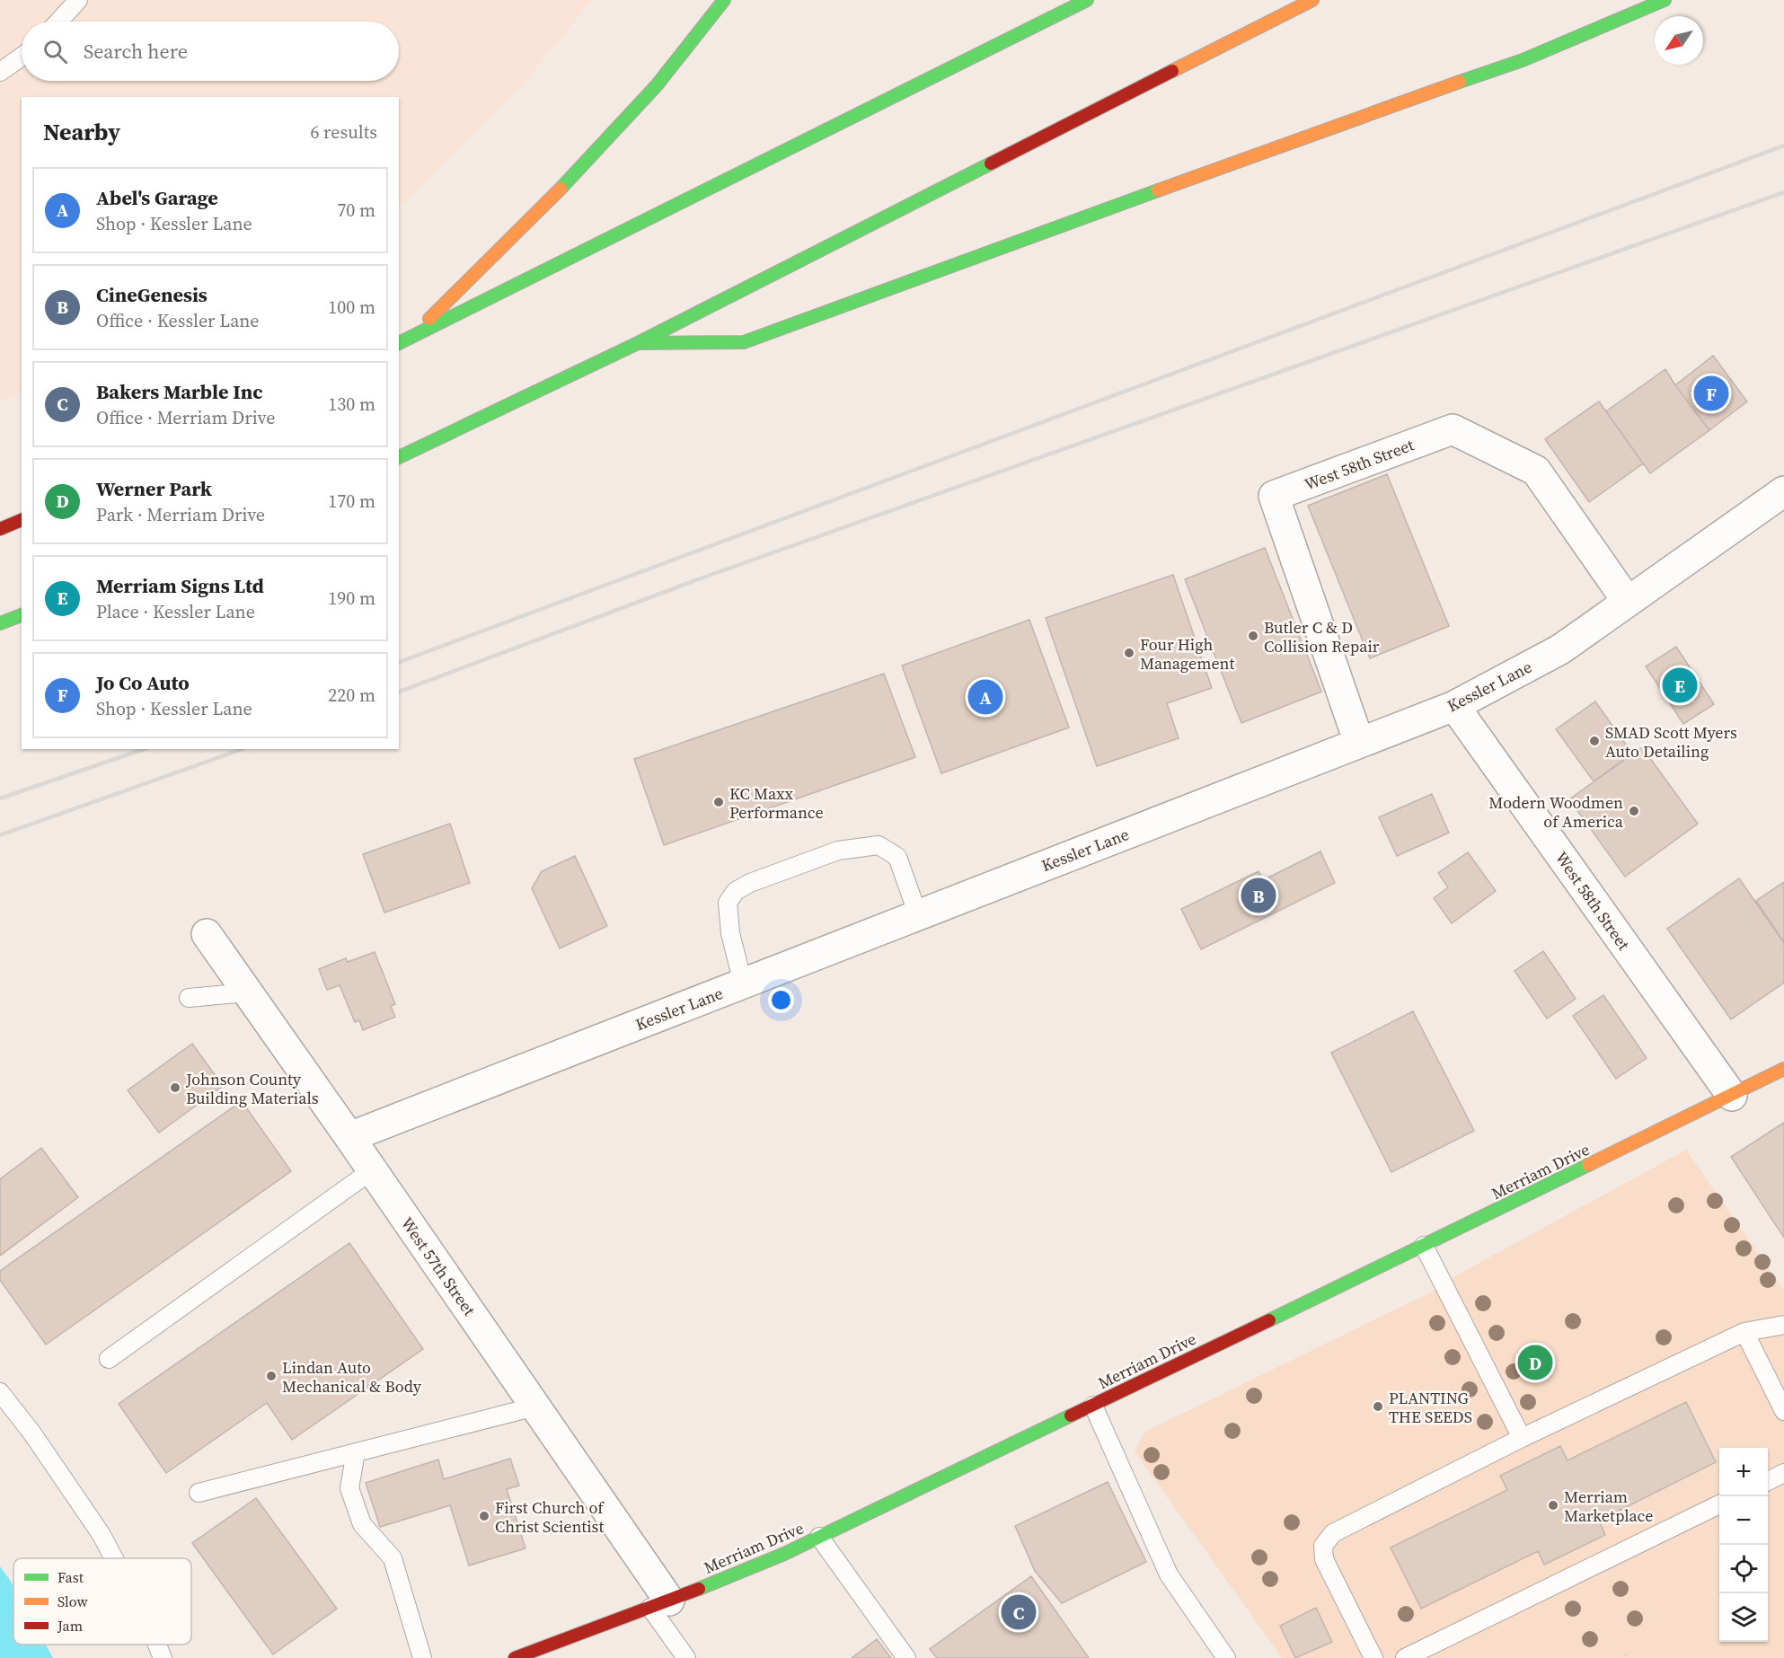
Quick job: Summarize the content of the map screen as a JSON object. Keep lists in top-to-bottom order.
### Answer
{
  "streets": {
    "main road": ["Merriam Drive"],
    "street": ["West 58th Street", "Kessler Lane", "West 57th Street"]
  },
  "crossings": [
    ["West 58th Street", "Kessler Lane"],
    ["West 58th Street", "Merriam Drive"],
    ["Kessler Lane", "West 57th Street"],
    ["Merriam Drive", "West 57th Street"]
  ],
  "places": [
    "Butler C & D Collision Repair",
    "Four High Management",
    "SMAD Scott Myers Auto Detailing",
    "KC Maxx Performance",
    "Modern Woodmen of America",
    "Johnson County Building Materials",
    "Lindan Auto Mechanical & Body",
    "PLANTING THE SEEDS",
    "Merriam Marketplace",
    "First Church of Christ Scientist"
  ],
  "legend": ["Fast", "Slow", "Jam"],
  "north": "bottom left",
  "page": {
    "search": "Search here",
    "heading": ["Nearby", "6 results"],
    "list": [
      {
        "mark": "A",
        "name": "Abel's Garage",
        "note": "Shop · Kessler Lane",
        "value": "70 m"
      },
      {
        "mark": "B",
        "name": "CineGenesis",
        "note": "Office · Kessler Lane",
        "value": "100 m"
      },
      {
        "mark": "C",
        "name": "Bakers Marble Inc",
        "note": "Office · Merriam Drive",
        "value": "130 m"
      },
      {
        "mark": "D",
        "name": "Werner Park",
        "note": "Park · Merriam Drive",
        "value": "170 m"
      },
      {
        "mark": "E",
        "name": "Merriam Signs Ltd",
        "note": "Place · Kessler Lane",
        "value": "190 m"
      },
      {
        "mark": "F",
        "name": "Jo Co Auto",
        "note": "Shop · Kessler Lane",
        "value": "220 m"
      }
    ],
    "pins": [
      "F",
      "E",
      "A",
      "B",
      "D",
      "C"
    ],
    "map_buttons": ["+", "−"]
  }
}
